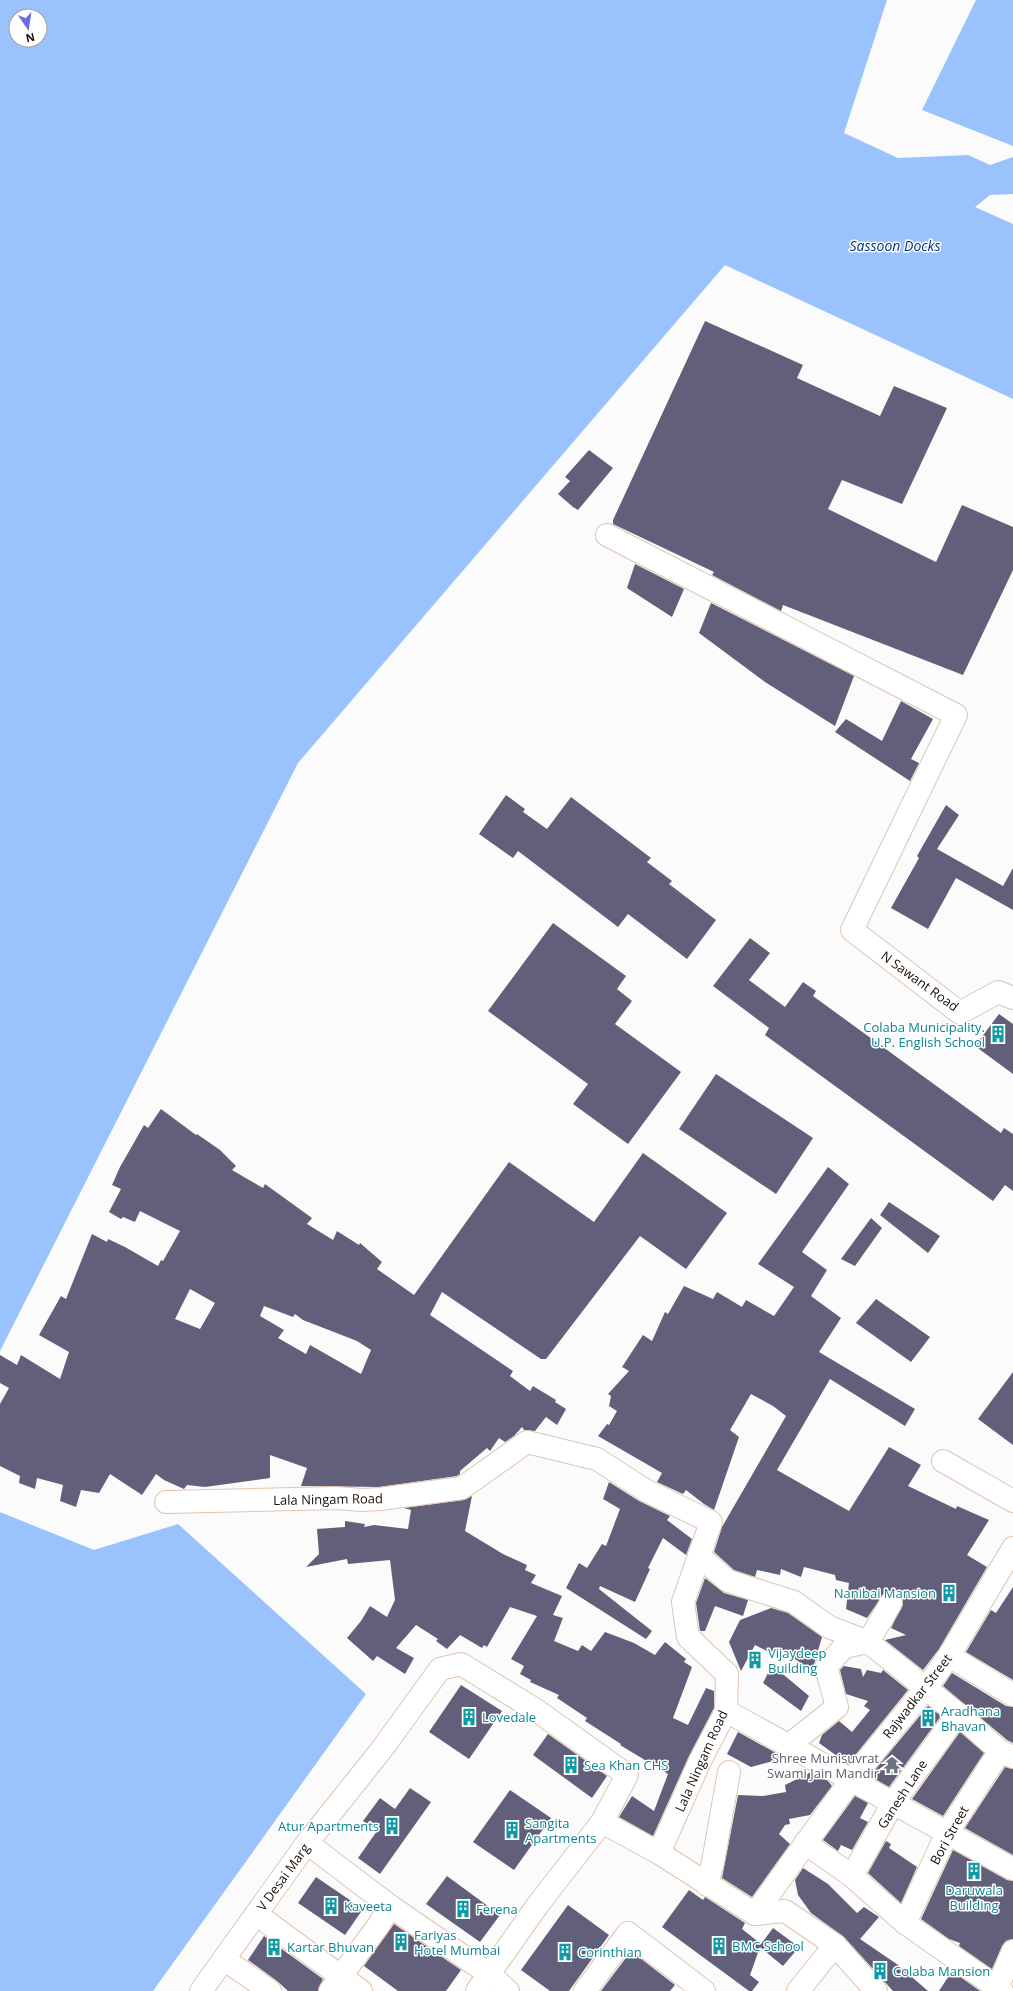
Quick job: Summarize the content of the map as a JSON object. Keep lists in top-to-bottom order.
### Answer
{
  "streets": {
    "street": [
      "N Sawant Road",
      "Lala Ningam Road",
      "Rajwadkar Street",
      "Ganesh Lane",
      "Bori Street",
      "V Desai Marg"
    ]
  },
  "water": ["Sassoon Docks"],
  "places": {
    "building": [
      "Colaba Municipality. U.P. English School",
      "Nanibai Mansion",
      "Vijaydeep Building",
      "Lovedale",
      "Aradhana Bhavan",
      "Sea Khan CHS",
      "Atur Apartments",
      "Sangita Apartments",
      "Daruwala Building",
      "Kaveeta",
      "Ferena",
      "Fariyas Hotel Mumbai",
      "BMC School",
      "Kartar Bhuvan",
      "Corinthian",
      "Colaba Mansion"
    ],
    "temple": ["Shree Munisuvrat Swami Jain Mandir"]
  },
  "north": "bottom"
}
